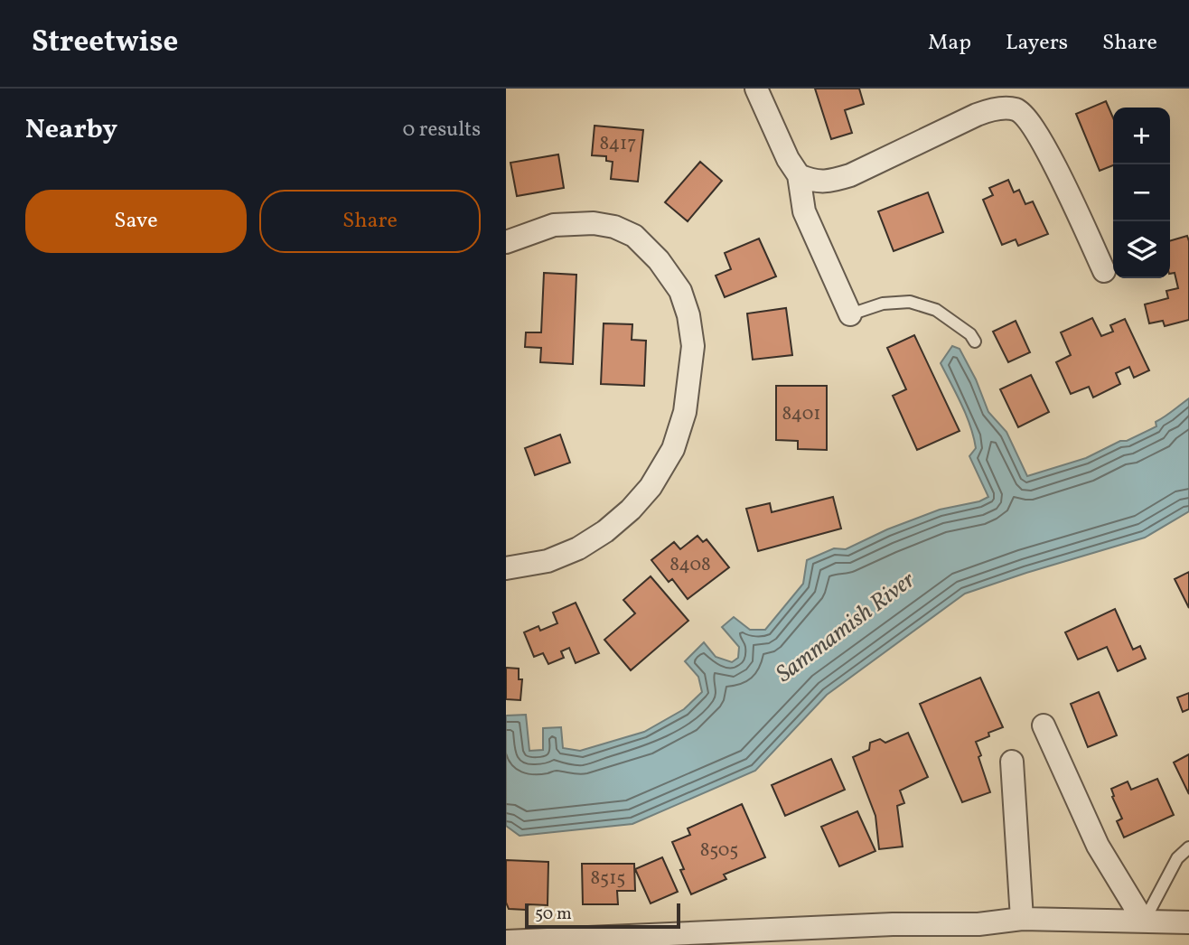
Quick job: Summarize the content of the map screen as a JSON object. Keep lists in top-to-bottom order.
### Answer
{
  "water": ["Sammamish River"],
  "house_numbers": [
    "8417",
    "8401",
    "8408",
    "8505",
    "8515"
  ],
  "scale_bar": "50 m",
  "page": {
    "header": "Streetwise",
    "nav": ["Map", "Layers", "Share"],
    "heading": ["Nearby", "0 results"],
    "map_buttons": ["+", "−"],
    "buttons": ["Save", "Share"],
    "scale": "50 m"
  }
}
